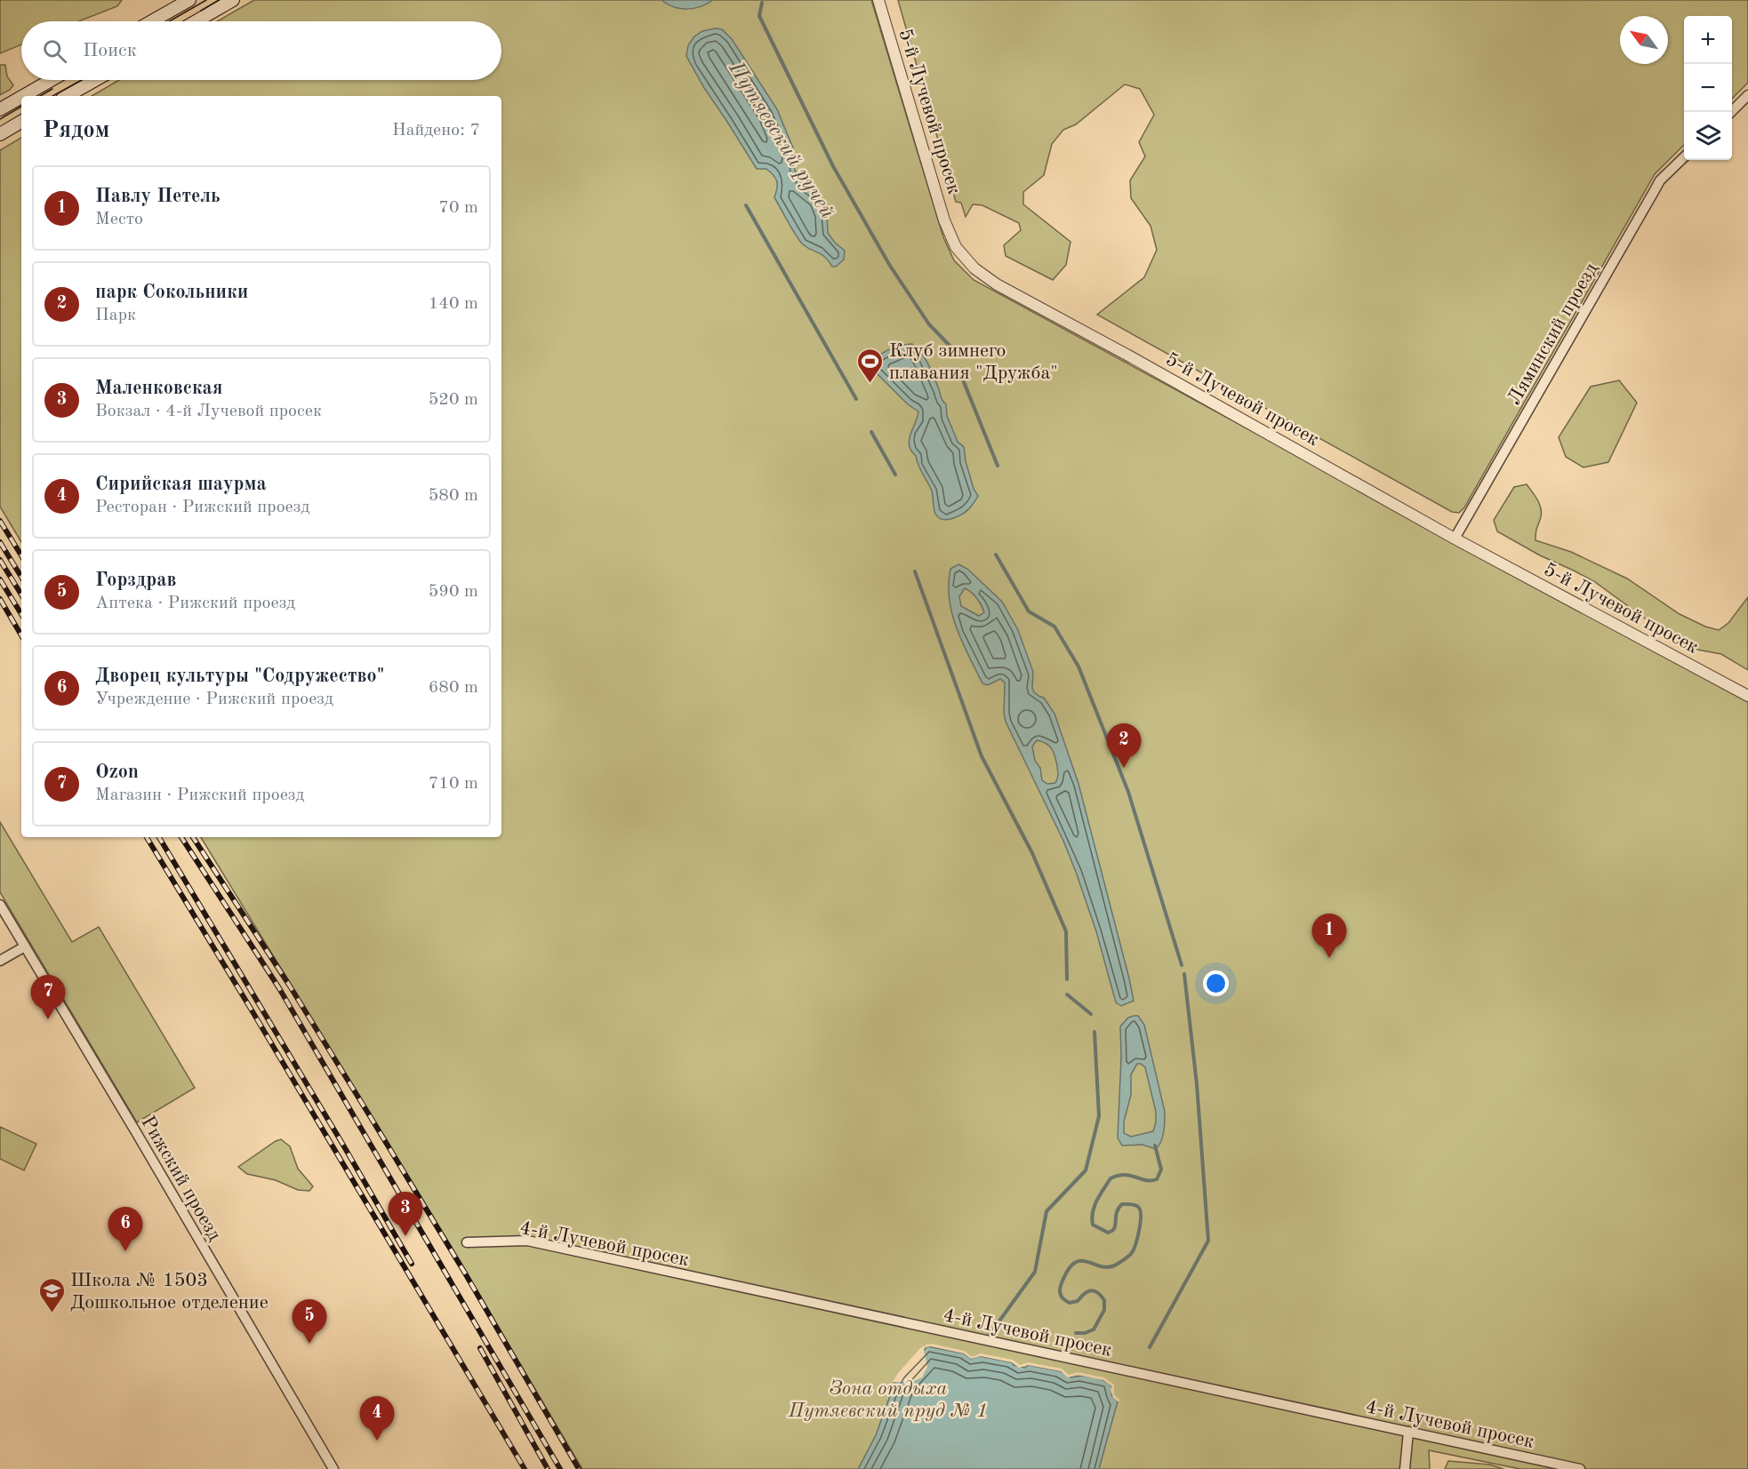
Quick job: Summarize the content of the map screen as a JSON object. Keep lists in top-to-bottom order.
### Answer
{
  "streets": {
    "street": [
      "5-й Лучевой просек",
      "Ляминский проезд",
      "Рижский проезд",
      "4-й Лучевой просек"
    ]
  },
  "crossings": [
    ["5-й Лучевой просек", "Ляминский проезд"]
  ],
  "water": ["Путяевский ручей"],
  "parks": ["Зона отдыха Путяевский пруд № 1"],
  "places": {
    "sports": ["Клуб зимнего плавания \"Дружба\""],
    "school or university": ["Школа № 1503 Дошкольное отделение"]
  },
  "north": "top left",
  "page": {
    "map_buttons": ["+", "−"],
    "search": "Поиск",
    "heading": ["Рядом", "Найдено: 7"],
    "list": [
      {
        "mark": "1",
        "name": "Павлу Петель",
        "note": "Место",
        "value": "70 m"
      },
      {
        "mark": "2",
        "name": "парк Сокольники",
        "note": "Парк",
        "value": "140 m"
      },
      {
        "mark": "3",
        "name": "Маленковская",
        "note": "Вокзал · 4-й Лучевой просек",
        "value": "520 m"
      },
      {
        "mark": "4",
        "name": "Сирийская шаурма",
        "note": "Ресторан · Рижский проезд",
        "value": "580 m"
      },
      {
        "mark": "5",
        "name": "Горздрав",
        "note": "Аптека · Рижский проезд",
        "value": "590 m"
      },
      {
        "mark": "6",
        "name": "Дворец культуры \"Содружество\"",
        "note": "Учреждение · Рижский проезд",
        "value": "680 m"
      },
      {
        "mark": "7",
        "name": "Ozon",
        "note": "Магазин · Рижский проезд",
        "value": "710 m"
      }
    ],
    "pins": [
      "2",
      "1",
      "7",
      "3",
      "6",
      "5",
      "4"
    ]
  }
}
